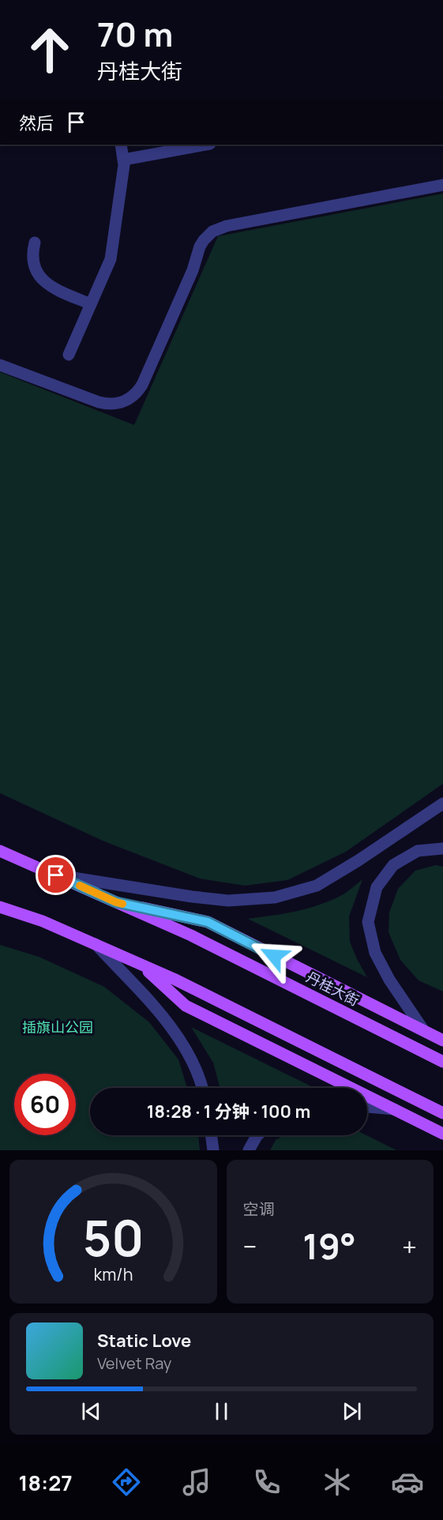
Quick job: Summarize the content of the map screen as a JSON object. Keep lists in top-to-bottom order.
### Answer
{
  "streets": {
    "main road": ["丹桂大街"]
  },
  "parks": ["插旗山公园"],
  "page": {
    "turn": ["70 m", "丹桂大街"],
    "then": "然后",
    "limit": "60",
    "trip": "18:28 · 1 分钟 · 100 m",
    "tile": "空调",
    "heat": ["−", "19°", "+"],
    "song": ["Static Love", "Velvet Ray"],
    "tabs": "18:27",
    "gauge": ["50", "km/h"]
  }
}
